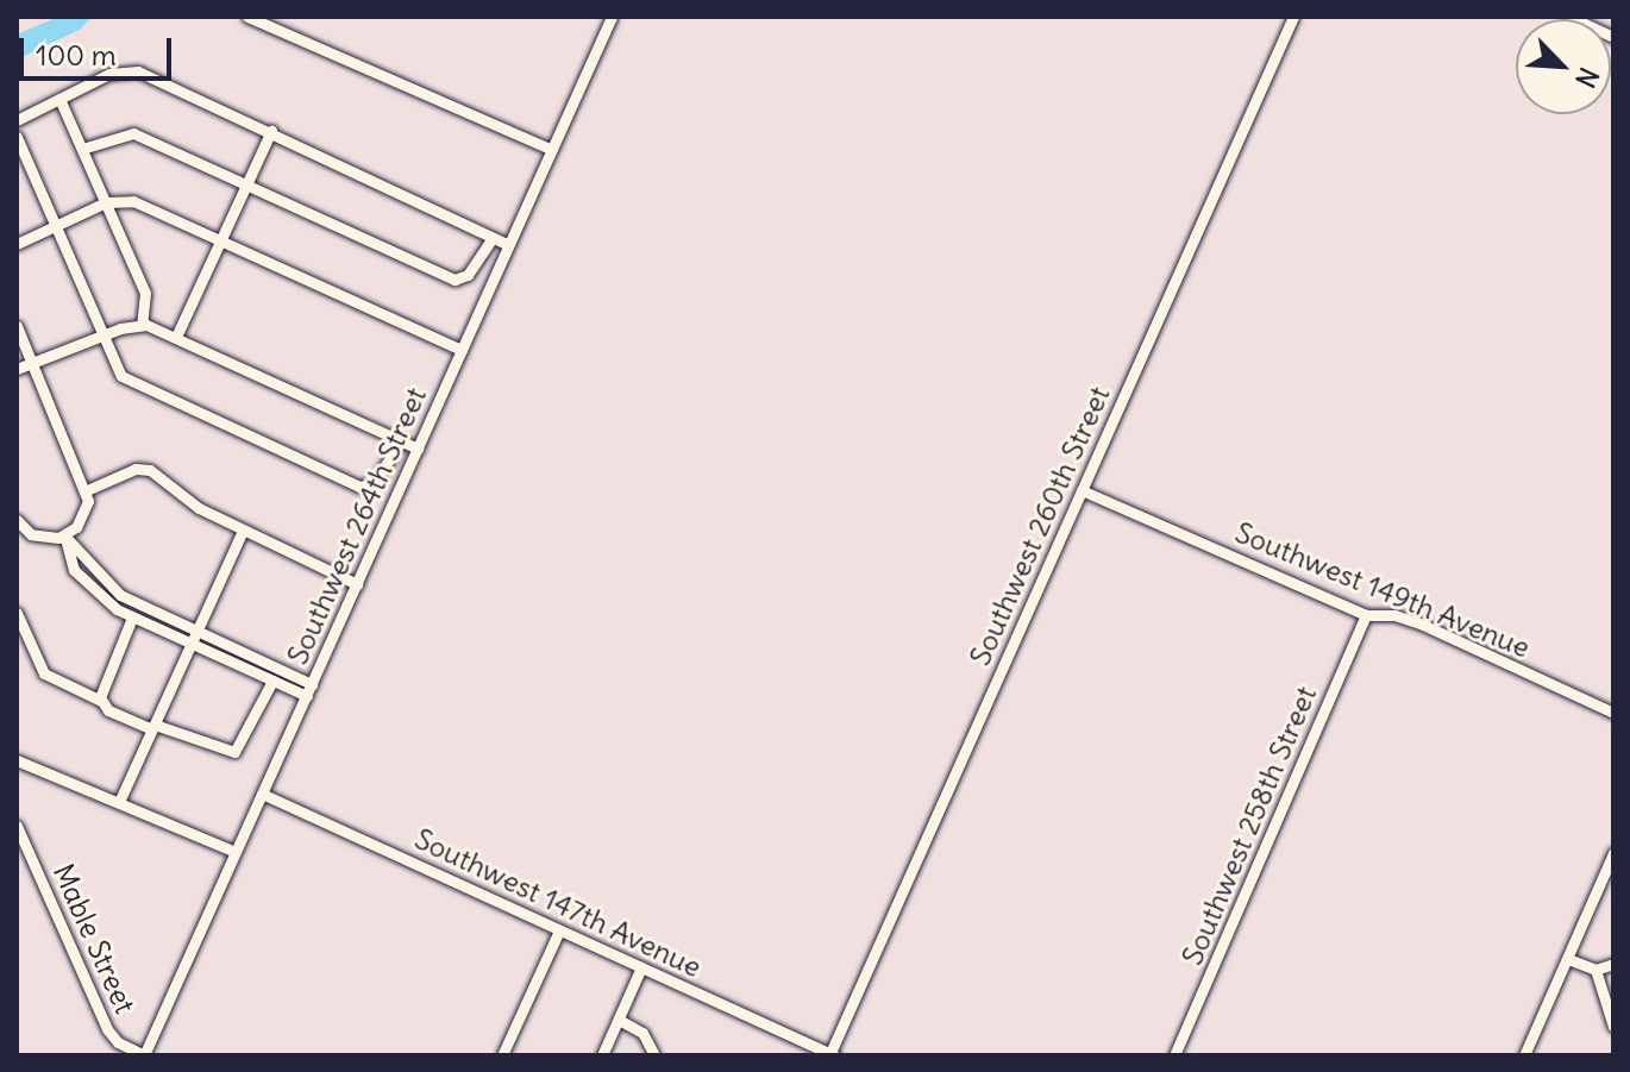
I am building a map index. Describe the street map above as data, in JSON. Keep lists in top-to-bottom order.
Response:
{
  "streets": {
    "street": [
      "Southwest 264th Street",
      "Southwest 260th Street",
      "Southwest 149th Avenue",
      "Southwest 258th Street",
      "Southwest 147th Avenue",
      "Mable Street"
    ]
  },
  "crossings": [
    ["Southwest 264th Street", "Southwest 147th Avenue"],
    ["Southwest 264th Street", "Mable Street"],
    ["Southwest 260th Street", "Southwest 149th Avenue"],
    ["Southwest 260th Street", "Southwest 147th Avenue"],
    ["Southwest 149th Avenue", "Southwest 258th Street"]
  ],
  "scale_bar": "100 m",
  "north": "bottom right"
}
